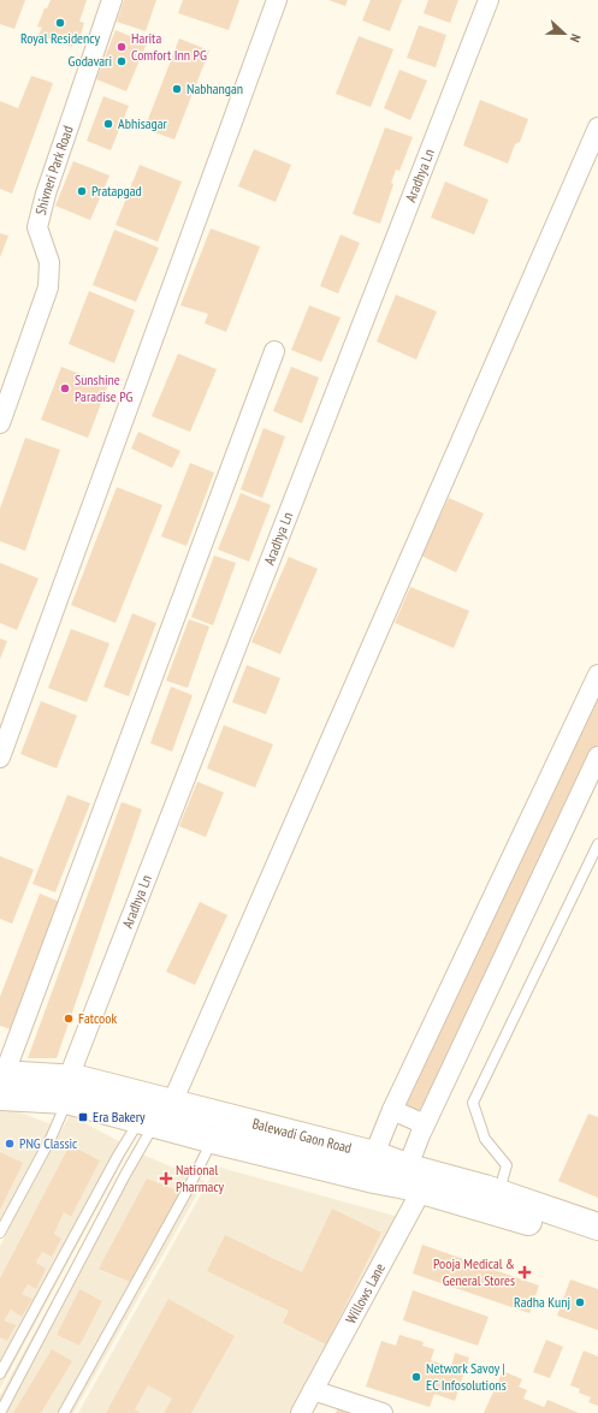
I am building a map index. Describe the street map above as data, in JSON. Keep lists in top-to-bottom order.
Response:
{
  "streets": {
    "main road": ["Balewadi Gaon Road"],
    "street": ["Shivneri Park Road", "Aradhya Ln", "Willows Lane"]
  },
  "crossings": [
    ["Aradhya Ln", "Balewadi Gaon Road"],
    ["Balewadi Gaon Road", "Willows Lane"]
  ],
  "places": {
    "other": [
      "Royal Residency",
      "Harita Comfort Inn PG",
      "Godavari",
      "Nabhangan",
      "Abhisagar",
      "Pratapgad",
      "Sunshine Paradise PG",
      "Fatcook",
      "PNG Classic",
      "Radha Kunj",
      "Network Savoy | EC Infosolutions"
    ],
    "transit": ["Era Bakery"],
    "health": ["National Pharmacy", "Pooja Medical & General Stores"]
  },
  "north": "right"
}
